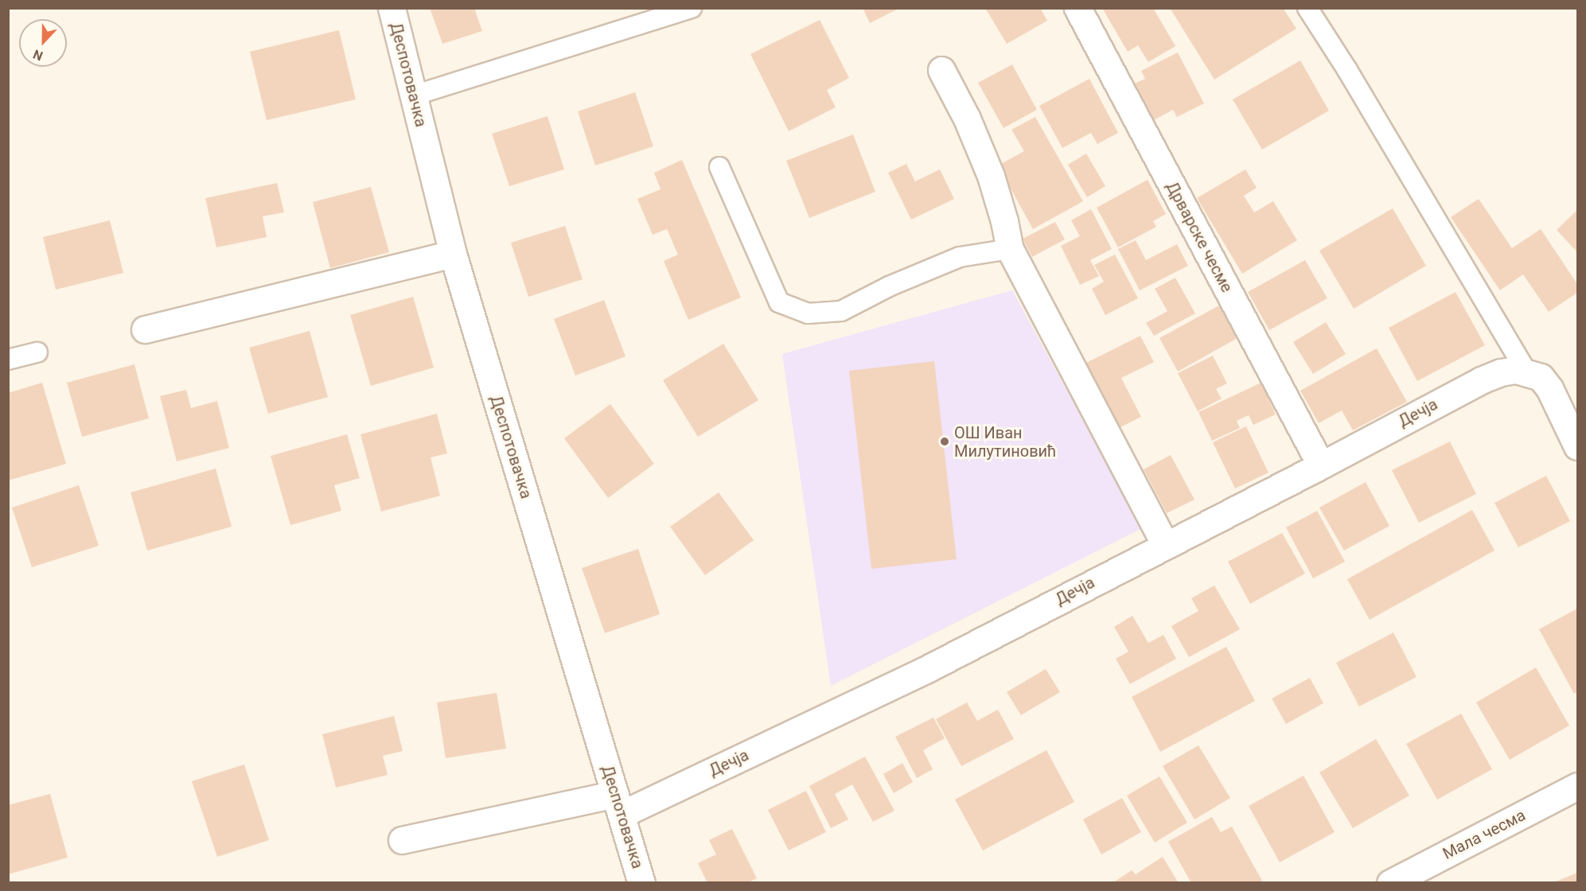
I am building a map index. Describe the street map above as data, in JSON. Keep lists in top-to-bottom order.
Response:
{
  "streets": {
    "street": [
      "Деспотовачка",
      "Дрварске чесме",
      "Дечја",
      "Мала чесма"
    ]
  },
  "crossings": [
    ["Деспотовачка", "Дечја"],
    ["Дрварске чесме", "Дечја"]
  ],
  "places": ["ОШ Иван Милутиновић"],
  "north": "bottom"
}
